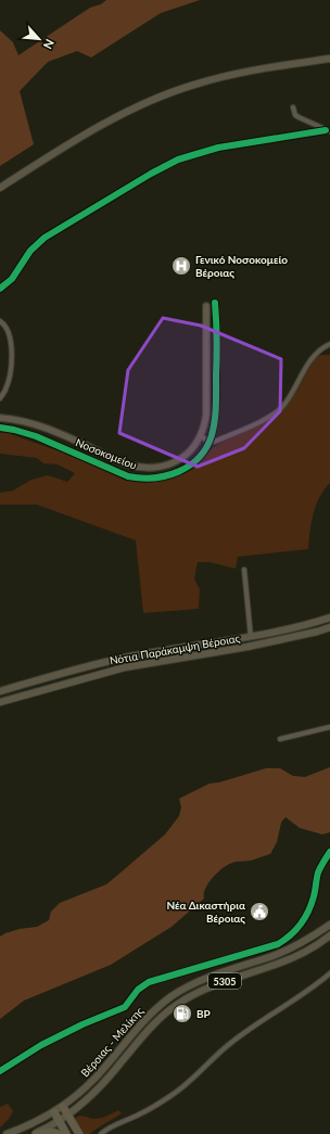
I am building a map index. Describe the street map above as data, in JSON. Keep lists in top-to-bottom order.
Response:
{
  "streets": {
    "main road": ["Νότια Παράκαμψη Βέροιας", "5305", "Βέροιας - Μελίκης"],
    "street": ["Νοσοκομείου"]
  },
  "places": {
    "hospital": ["Γενικό Νοσοκομείο Βέροιας"],
    "public building": ["Νέα Δικαστήρια Βέροιας"],
    "fuel station": ["BP"]
  },
  "north": "bottom right"
}
